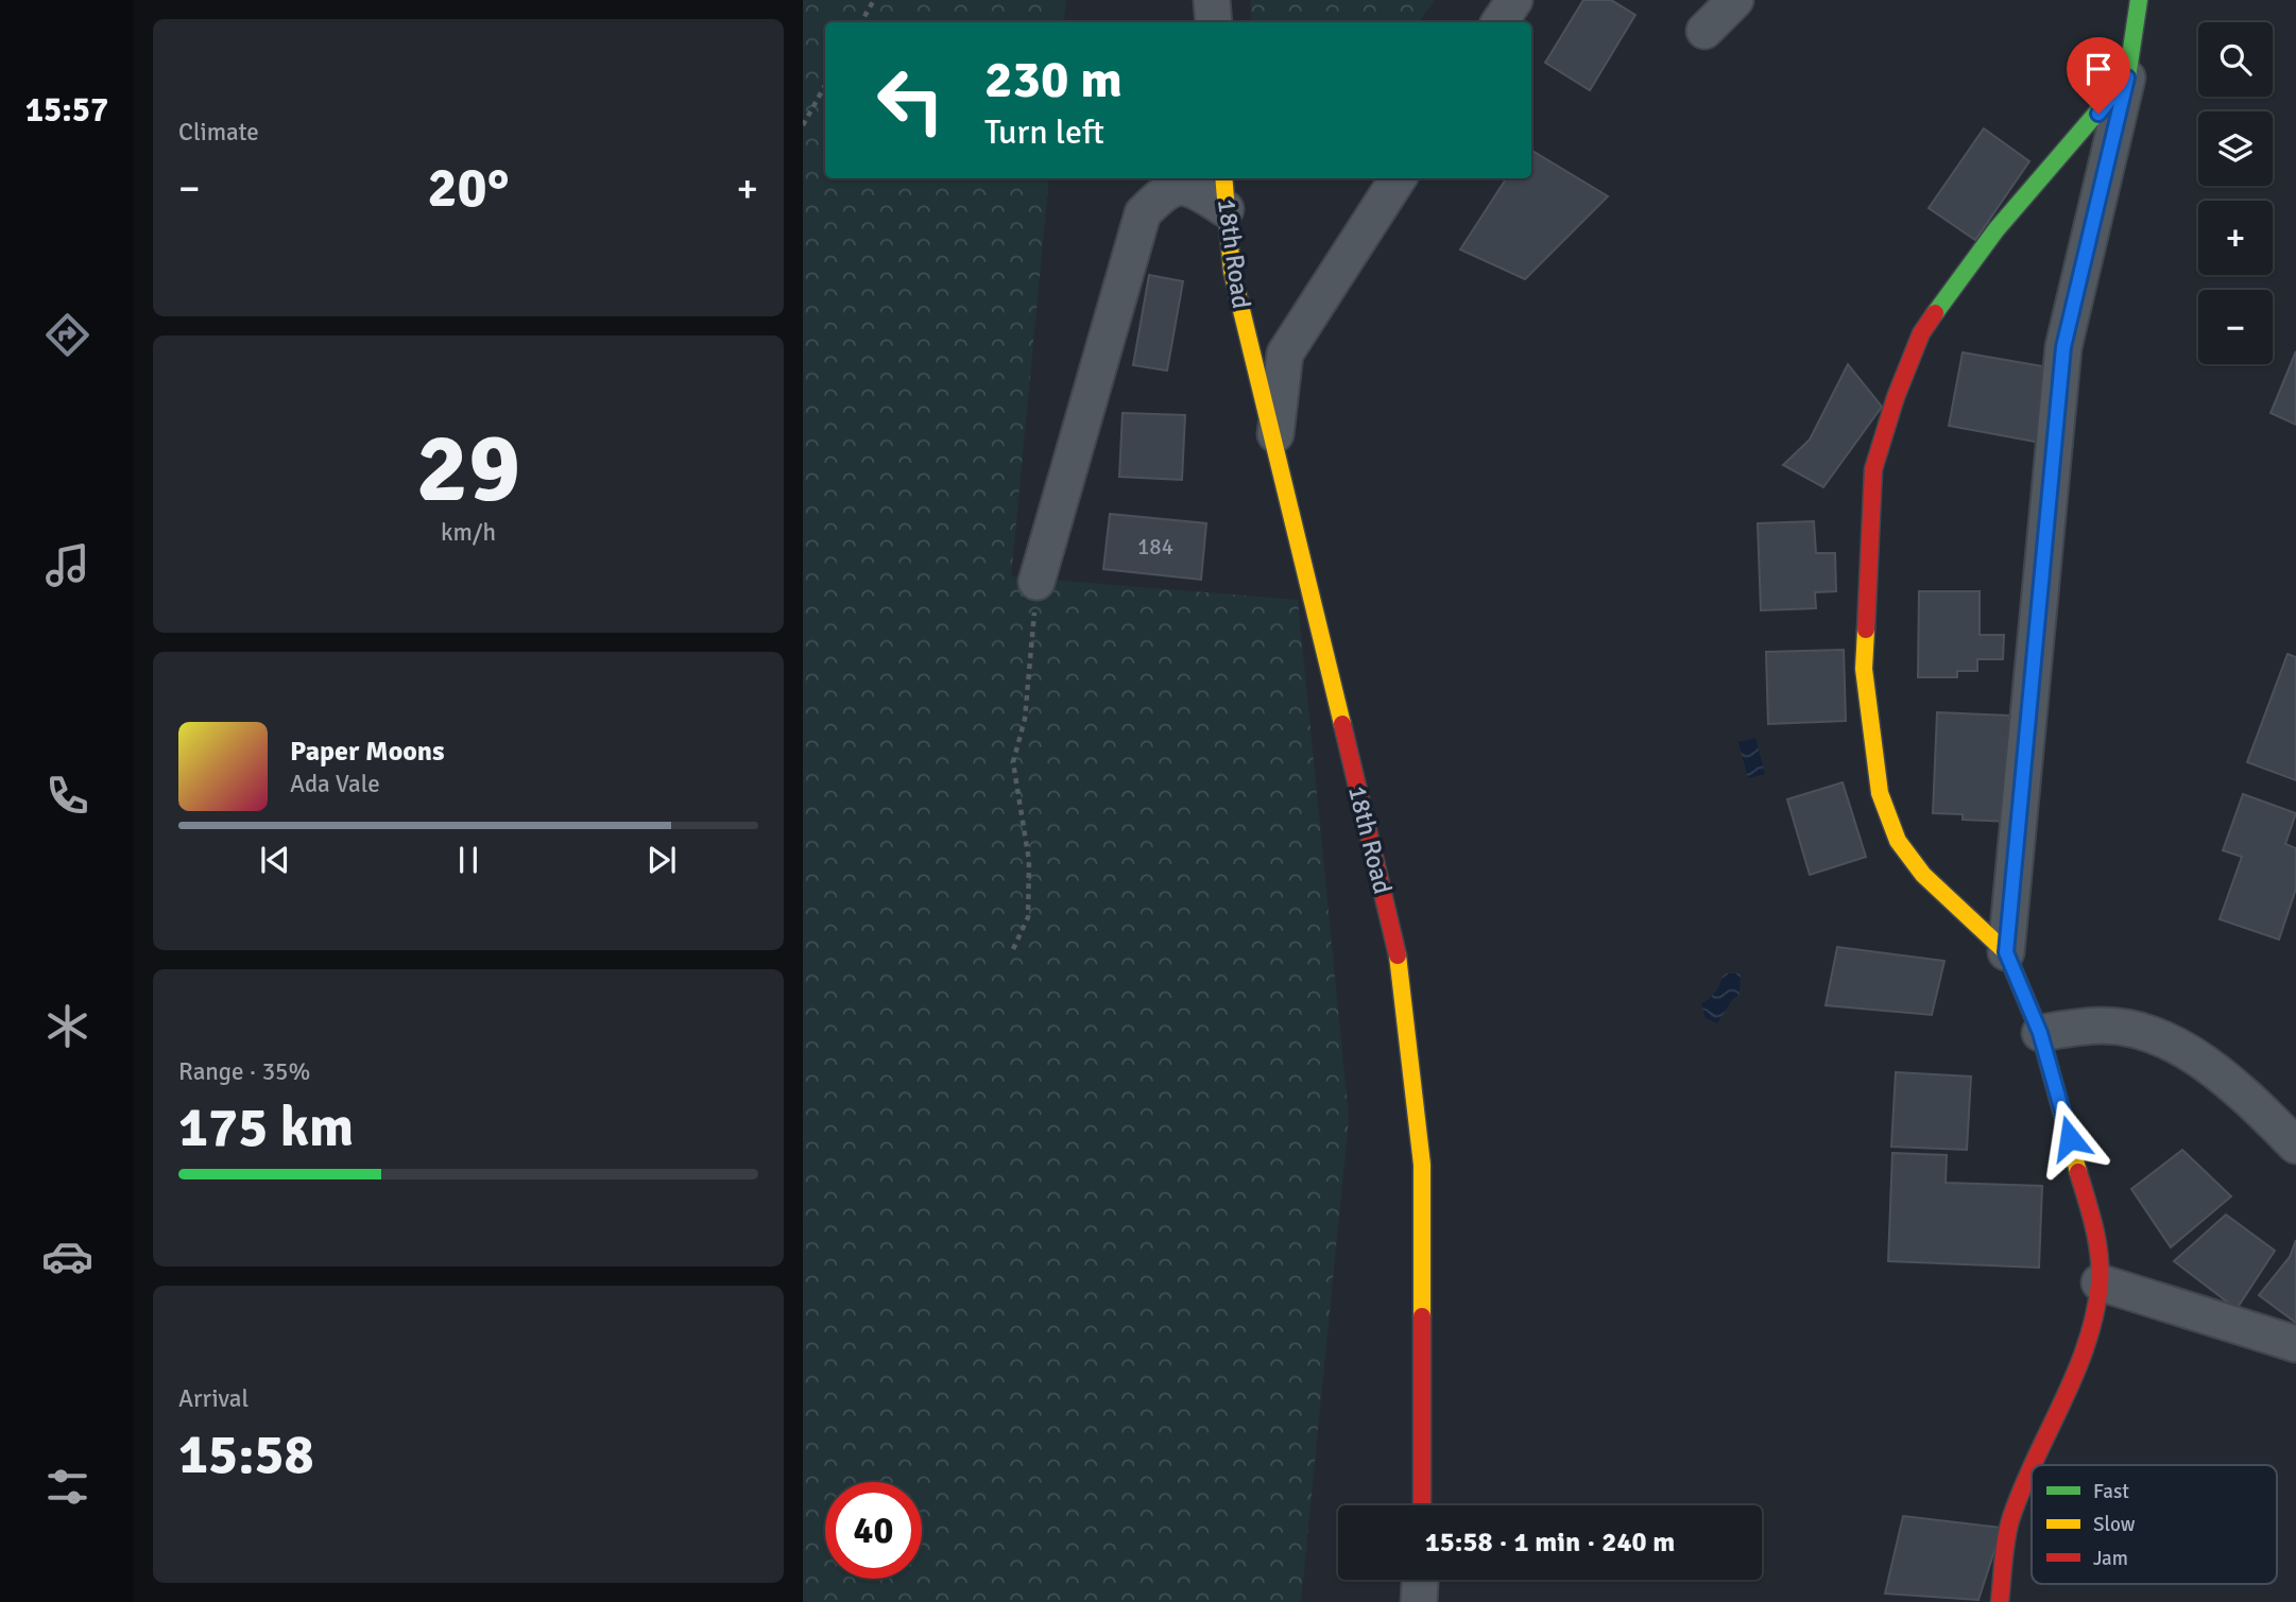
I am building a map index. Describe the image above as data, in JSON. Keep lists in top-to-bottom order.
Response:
{
  "streets": {
    "street": ["18th Road"]
  },
  "house_numbers": ["184"],
  "legend": ["Fast", "Slow", "Jam"],
  "page": {
    "tabs": "15:57",
    "tile": [
      "Climate",
      ["29", "km/h"],
      ["Range · 35%", "175 km"],
      ["Arrival", "15:58"]
    ],
    "map_buttons": ["+", "−"],
    "turn": ["230 m", "Turn left"],
    "heat": ["−", "20°", "+"],
    "song": ["Paper Moons", "Ada Vale"],
    "limit": "40",
    "trip": "15:58 · 1 min · 240 m"
  }
}
